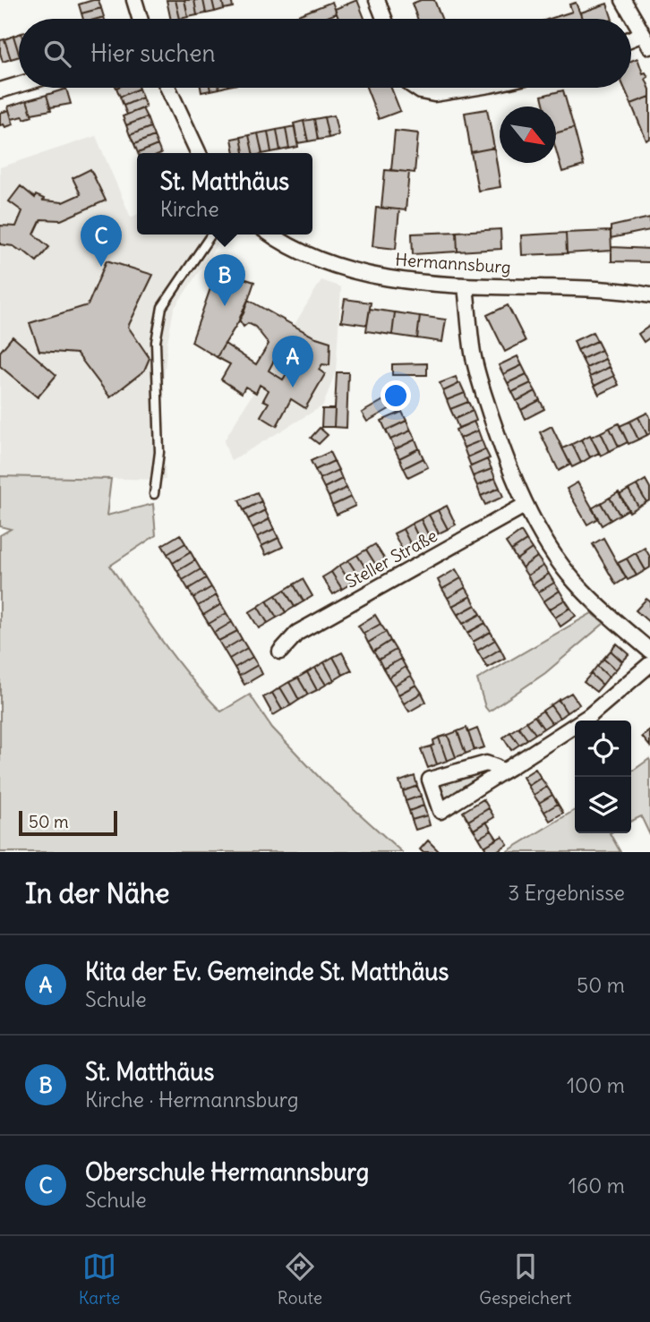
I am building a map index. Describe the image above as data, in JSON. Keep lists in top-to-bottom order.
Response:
{
  "streets": {
    "street": ["Hermannsburg", "Steller Straße"]
  },
  "scale_bar": "50 m",
  "north": "bottom right",
  "page": {
    "search": "Hier suchen",
    "popup": ["St. Matthäus", "Kirche"],
    "pins": ["C", "B", "A"],
    "scale": "50 m",
    "heading": ["In der Nähe", "3 Ergebnisse"],
    "list": [
      {
        "mark": "A",
        "name": "Kita der Ev. Gemeinde St. Matthäus",
        "note": "Schule",
        "value": "50 m"
      },
      {
        "mark": "B",
        "name": "St. Matthäus",
        "note": "Kirche · Hermannsburg",
        "value": "100 m"
      },
      {
        "mark": "C",
        "name": "Oberschule Hermannsburg",
        "note": "Schule",
        "value": "160 m"
      }
    ],
    "nav": ["Karte", "Route", "Gespeichert"]
  }
}
